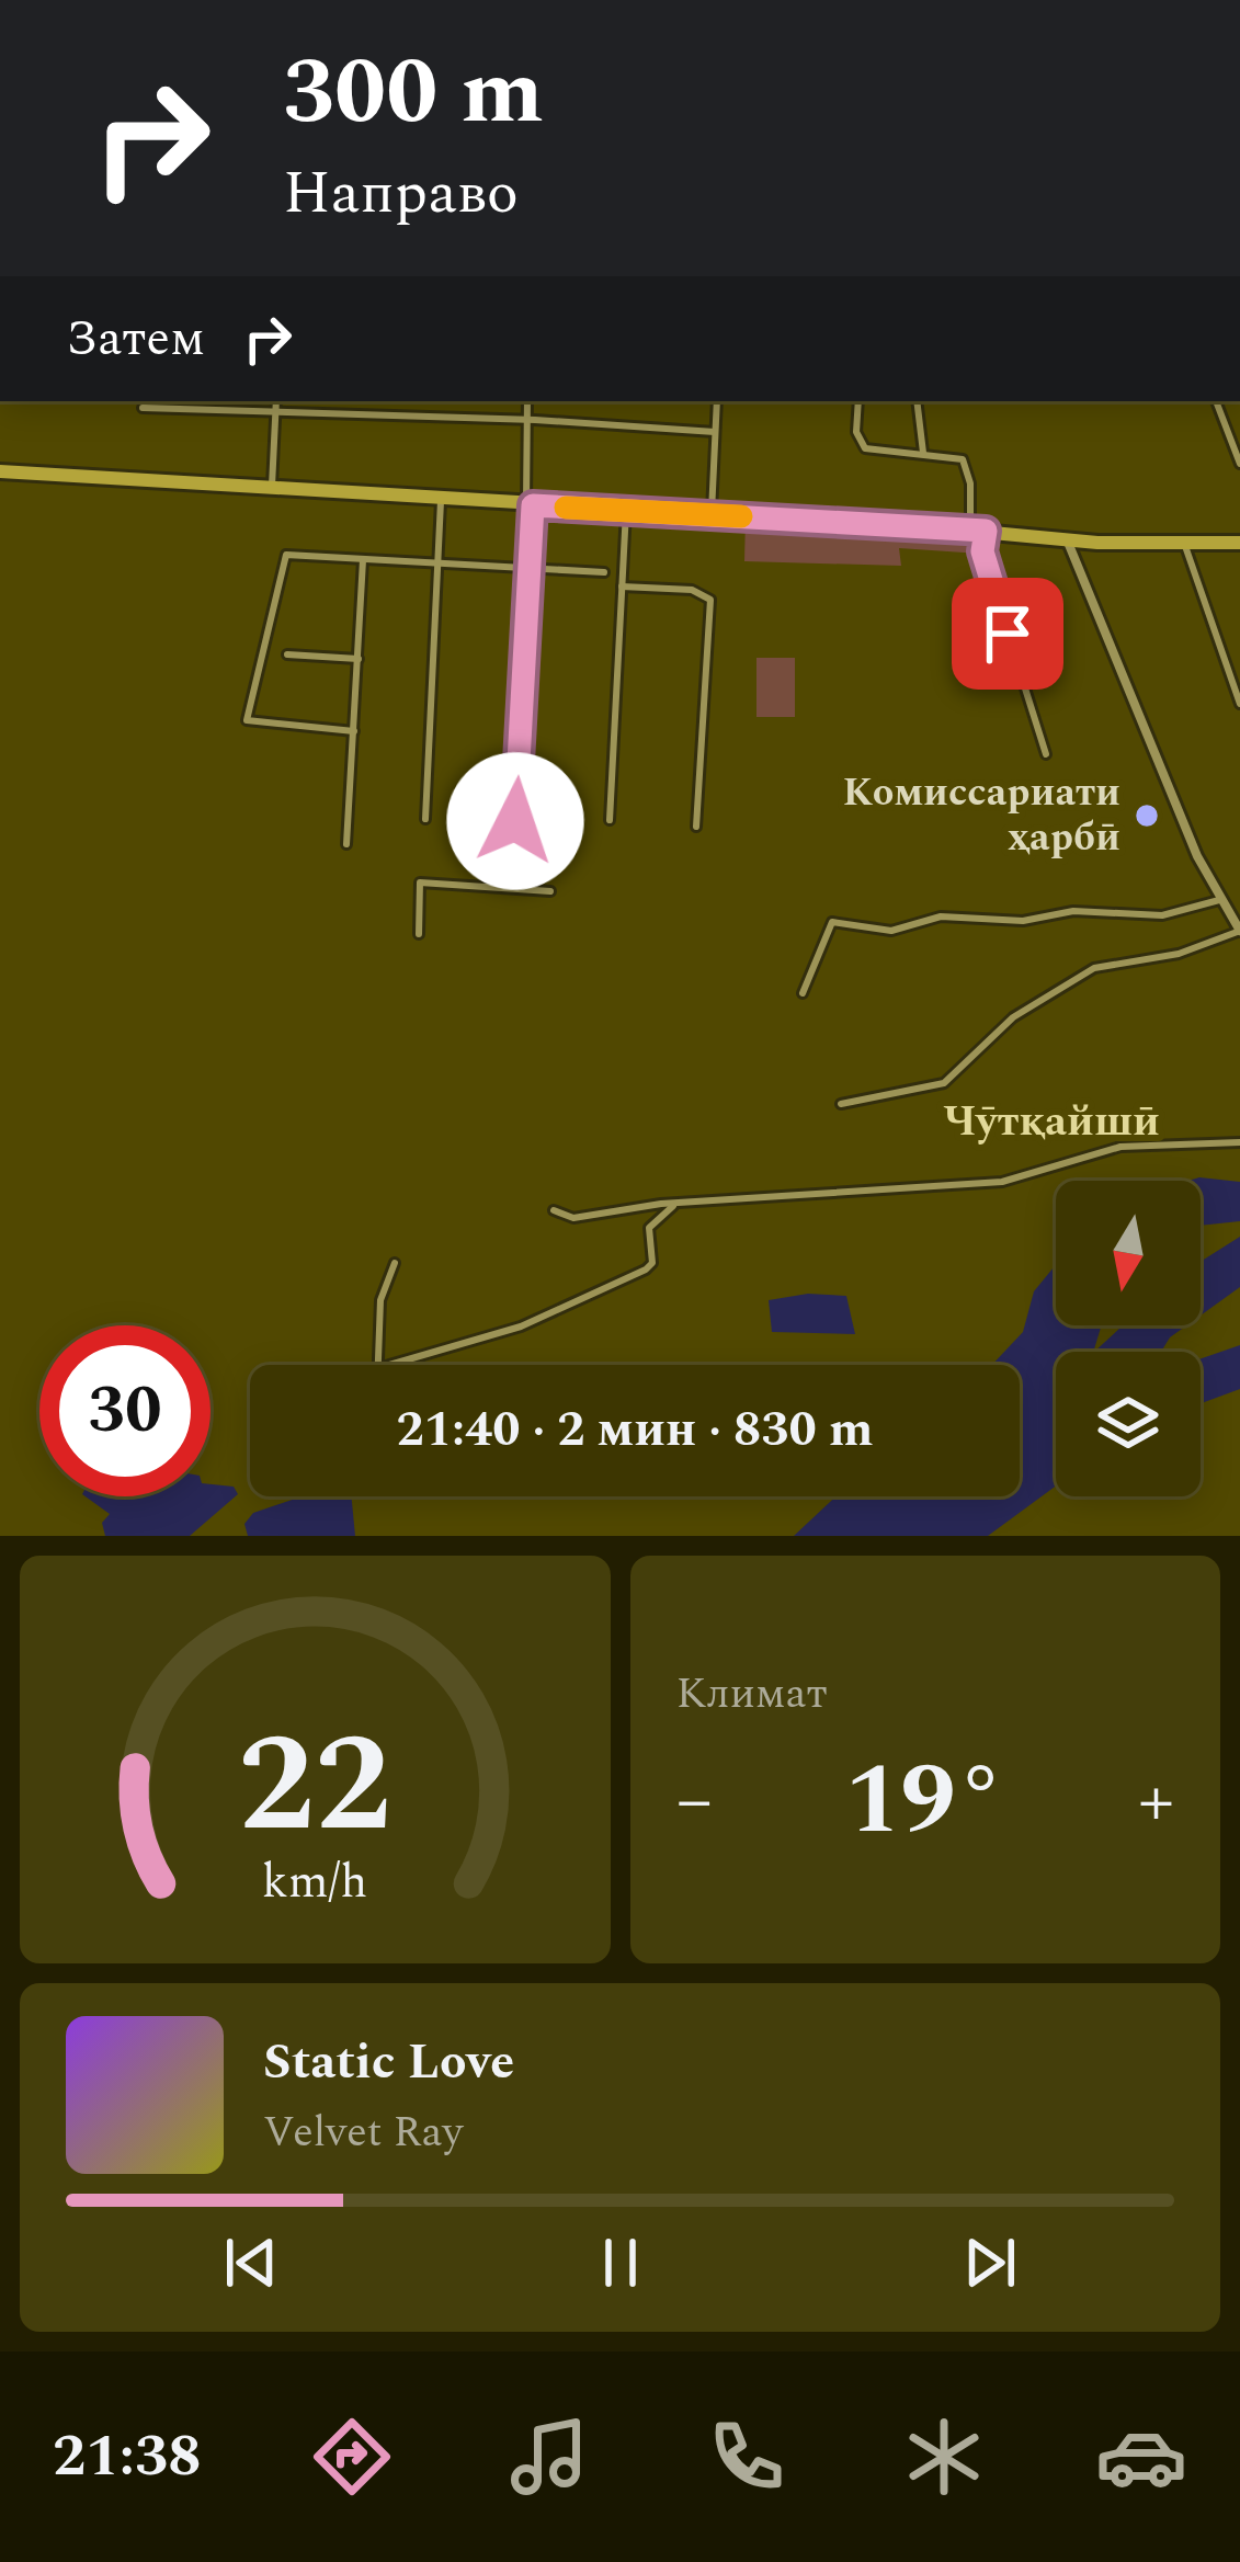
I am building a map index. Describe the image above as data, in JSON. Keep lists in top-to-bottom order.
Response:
{
  "districts": ["Чӯтқайшӣ"],
  "places": ["Комиссариати ҳарбӣ"],
  "north": "bottom",
  "page": {
    "turn": ["300 m", "Направо"],
    "then": "Затем",
    "limit": "30",
    "trip": "21:40 · 2 мин · 830 m",
    "tile": "Климат",
    "heat": ["−", "19°", "+"],
    "song": ["Static Love", "Velvet Ray"],
    "tabs": "21:38",
    "gauge": ["22", "km/h"]
  }
}
